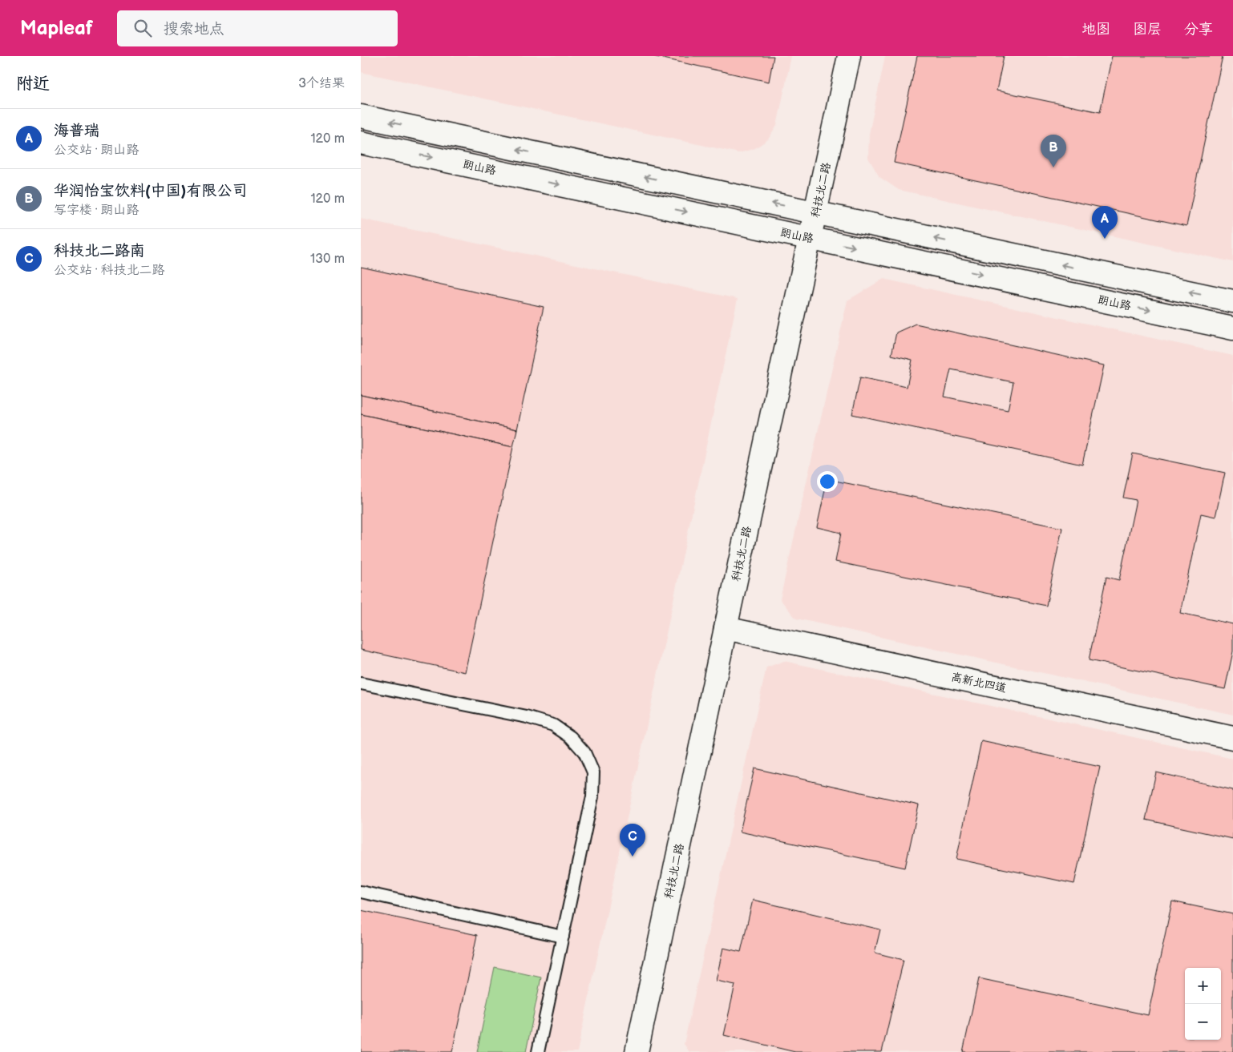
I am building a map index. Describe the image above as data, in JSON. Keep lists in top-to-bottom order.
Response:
{
  "streets": {
    "main road": ["朗山路", "科技北二路", "高新北四道"]
  },
  "crossings": [
    ["朗山路", "科技北二路"],
    ["科技北二路", "高新北四道"]
  ],
  "page": {
    "header": "Mapleaf",
    "search": "搜索地点",
    "nav": ["地图", "图层", "分享"],
    "heading": ["附近", "3个结果"],
    "list": [
      {
        "mark": "A",
        "name": "海普瑞",
        "note": "公交站 · 朗山路",
        "value": "120 m"
      },
      {
        "mark": "B",
        "name": "华润怡宝饮料(中国)有限公司",
        "note": "写字楼 · 朗山路",
        "value": "120 m"
      },
      {
        "mark": "C",
        "name": "科技北二路南",
        "note": "公交站 · 科技北二路",
        "value": "130 m"
      }
    ],
    "pins": ["B", "A", "C"],
    "map_buttons": ["+", "−"]
  }
}
